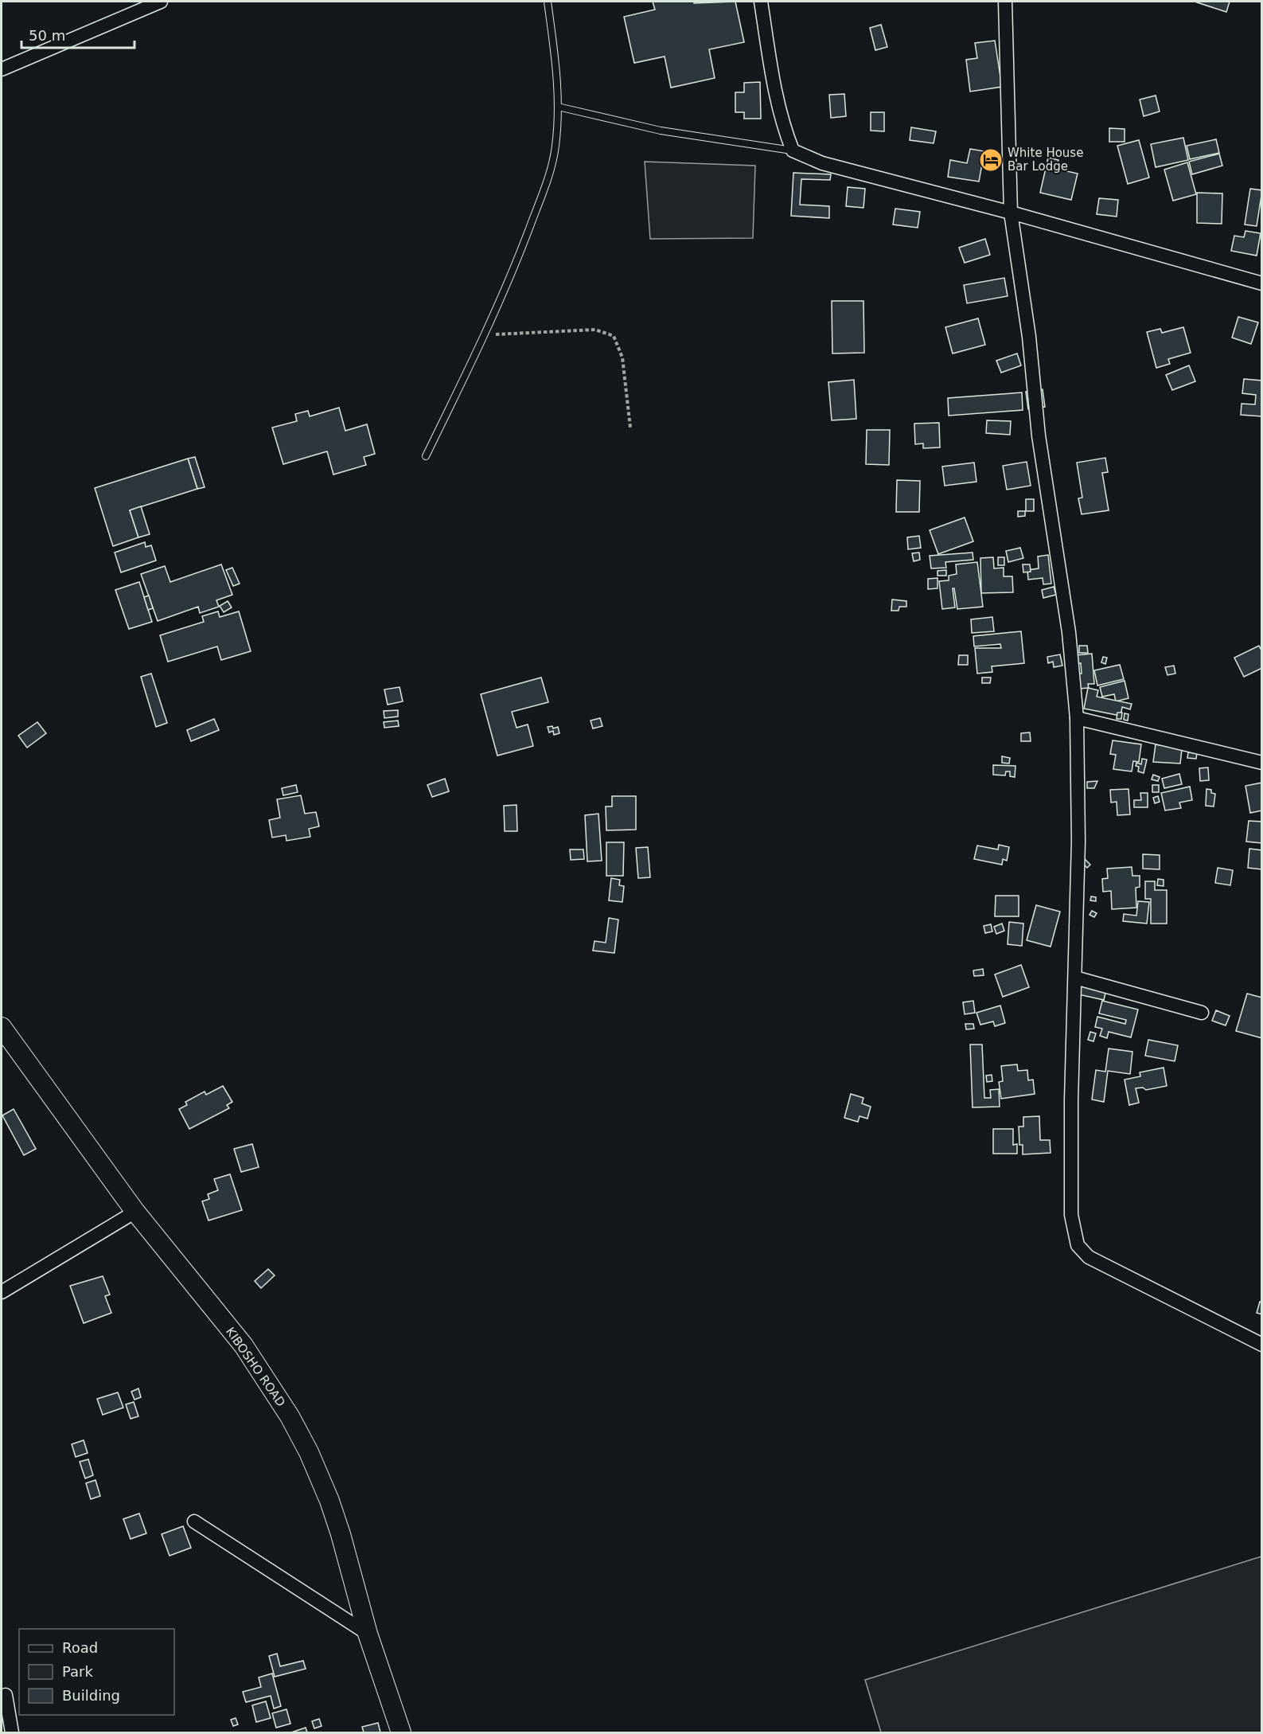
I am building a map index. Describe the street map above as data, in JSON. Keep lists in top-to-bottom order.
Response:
{
  "streets": {
    "main road": ["KIBOSHO ROAD"]
  },
  "places": {
    "hotel": ["White House Bar Lodge"]
  },
  "legend": ["Road", "Park", "Building"],
  "scale_bar": "50 m"
}
